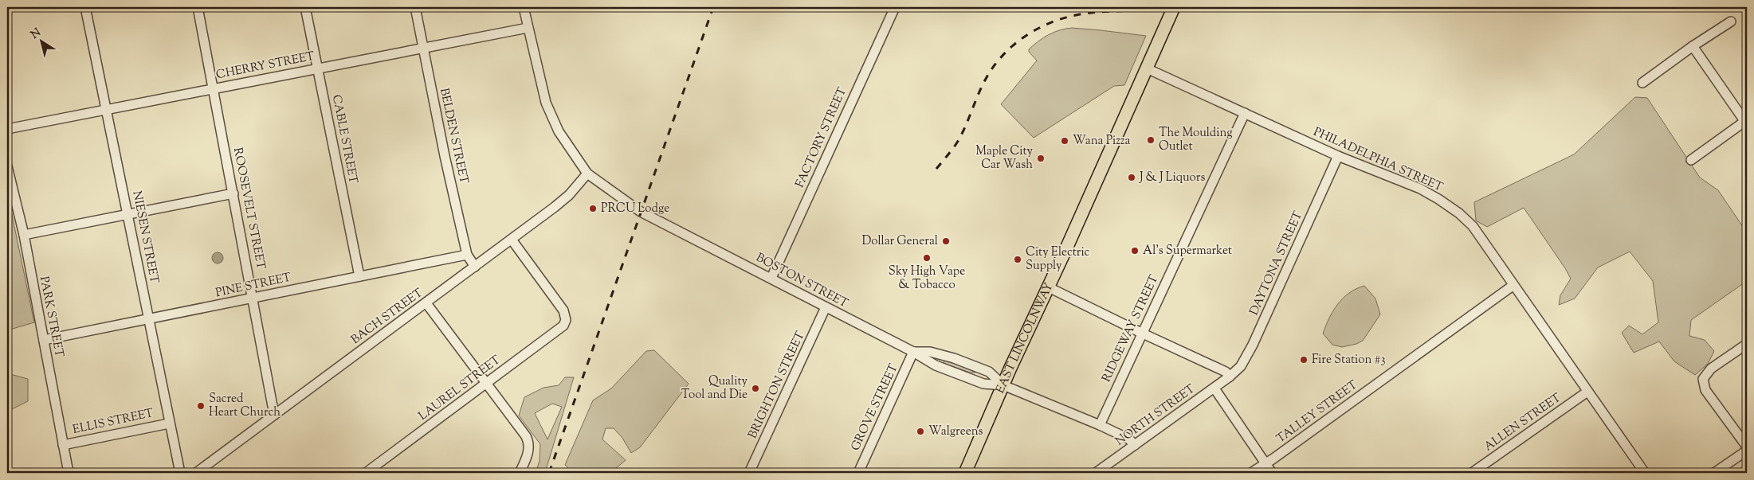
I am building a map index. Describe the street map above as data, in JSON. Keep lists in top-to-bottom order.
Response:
{
  "streets": {
    "main road": ["EAST LINCOLNWAY"],
    "street": [
      "CHERRY STREET",
      "BELDEN STREET",
      "FACTORY STREET",
      "CABLE STREET",
      "PHILADELPHIA STREET",
      "ROOSEVELT STREET",
      "NIESEN STREET",
      "DAYTONA STREET",
      "BOSTON STREET",
      "PINE STREET",
      "PARK STREET",
      "BACH STREET",
      "RIDGEWAY STREET",
      "BRIGHTON STREET",
      "LAUREL STREET",
      "GROVE STREET",
      "TALLEY STREET",
      "NORTH STREET",
      "ELLIS STREET",
      "ALLEN STREET"
    ]
  },
  "crossings": [
    ["CHERRY STREET", "BELDEN STREET"],
    ["CHERRY STREET", "CABLE STREET"],
    ["CHERRY STREET", "ROOSEVELT STREET"],
    ["CHERRY STREET", "NIESEN STREET"],
    ["BELDEN STREET", "PINE STREET"],
    ["BELDEN STREET", "BACH STREET"],
    ["FACTORY STREET", "BOSTON STREET"],
    ["CABLE STREET", "PINE STREET"],
    ["PHILADELPHIA STREET", "DAYTONA STREET"],
    ["PHILADELPHIA STREET", "RIDGEWAY STREET"],
    ["PHILADELPHIA STREET", "EAST LINCOLNWAY"],
    ["PHILADELPHIA STREET", "TALLEY STREET"],
    ["PHILADELPHIA STREET", "ALLEN STREET"],
    ["ROOSEVELT STREET", "PINE STREET"],
    ["ROOSEVELT STREET", "BACH STREET"],
    ["NIESEN STREET", "PINE STREET"],
    ["NIESEN STREET", "ELLIS STREET"],
    ["DAYTONA STREET", "NORTH STREET"],
    ["BOSTON STREET", "BACH STREET"],
    ["BOSTON STREET", "RIDGEWAY STREET"],
    ["BOSTON STREET", "EAST LINCOLNWAY"],
    ["BOSTON STREET", "BRIGHTON STREET"],
    ["BOSTON STREET", "GROVE STREET"],
    ["BOSTON STREET", "NORTH STREET"],
    ["PINE STREET", "PARK STREET"],
    ["PARK STREET", "ELLIS STREET"],
    ["BACH STREET", "LAUREL STREET"]
  ],
  "places": [
    "The Moulding Outlet",
    "Wana Pizza",
    "Maple City Car Wash",
    "J & J Liquors",
    "PRCU Lodge",
    "Dollar General",
    "Al's Supermarket",
    "Sky High Vape & Tobacco",
    "City Electric Supply",
    "Fire Station #3",
    "Quality Tool and Die",
    "Sacred Heart Church",
    "Walgreens"
  ],
  "north": "top left"
}
